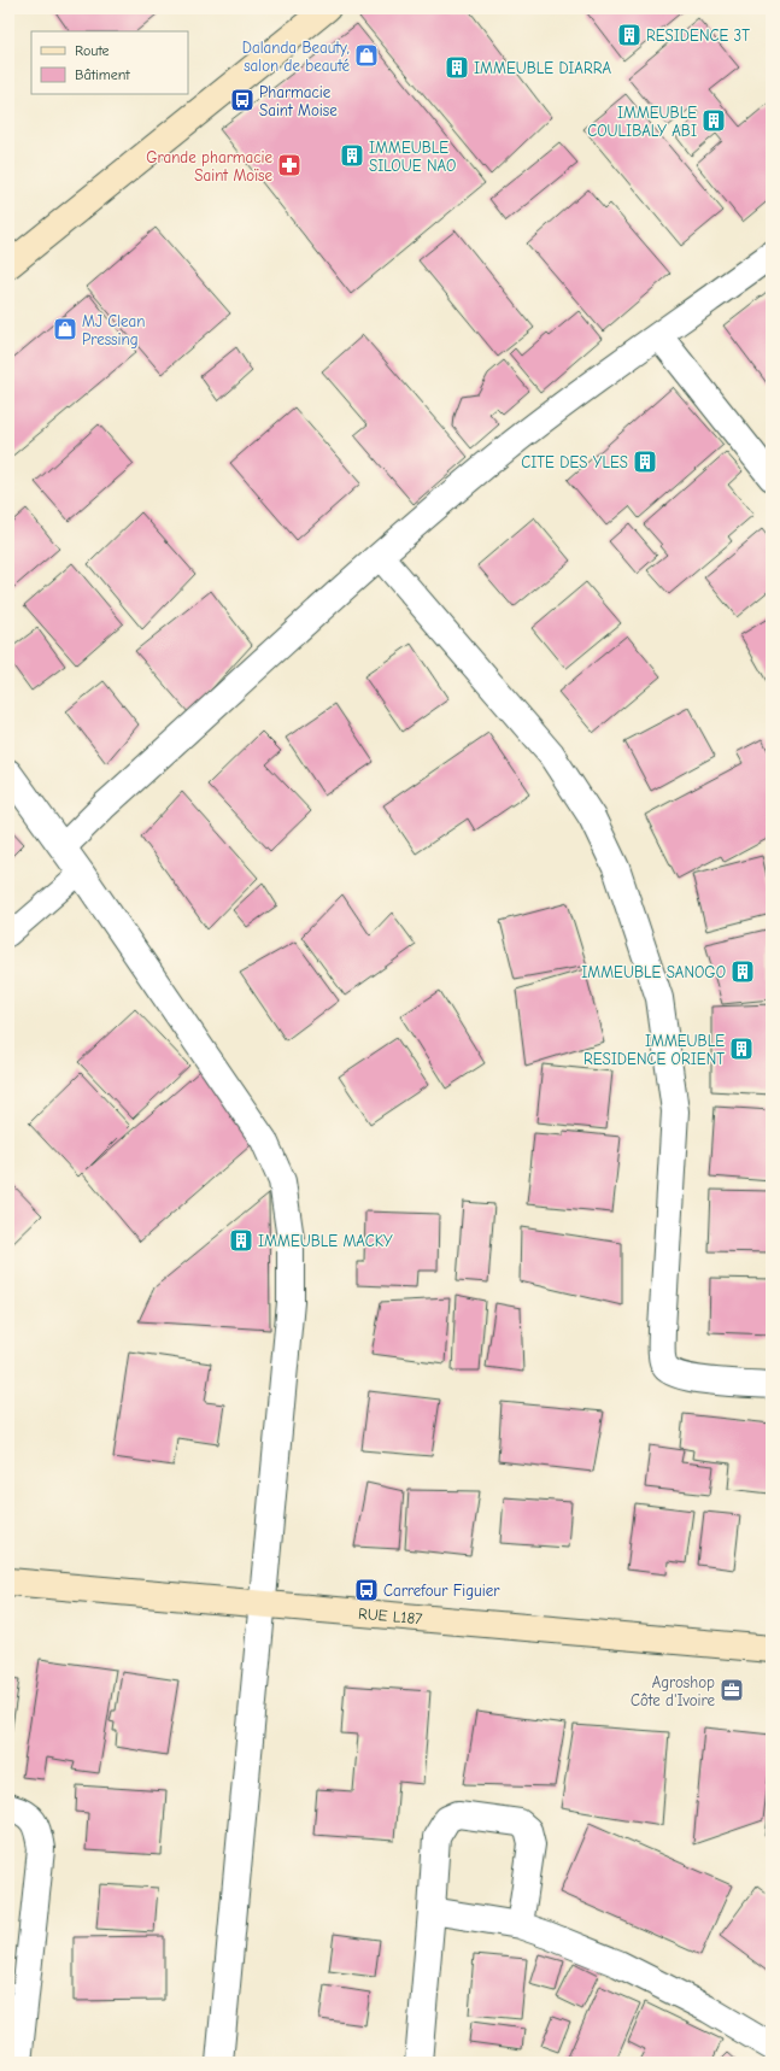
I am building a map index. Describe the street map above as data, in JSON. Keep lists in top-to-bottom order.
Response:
{
  "streets": {
    "street": ["RUE L187"]
  },
  "places": {
    "building": [
      "RESIDENCE 3T",
      "IMMEUBLE DIARRA",
      "IMMEUBLE COULIBALY ABI",
      "IMMEUBLE SILOUE NAO",
      "CITE DES YLES",
      "IMMEUBLE SANOGO",
      "IMMEUBLE RESIDENCE ORIENT",
      "IMMEUBLE MACKY"
    ],
    "shop": ["Dalanda Beauty, salon de beauté", "MJ Clean Pressing"],
    "bus stop": ["Pharmacie Saint Moise", "Carrefour Figuier"],
    "pharmacy": ["Grande pharmacie Saint Moïse"],
    "office": ["Agroshop Côte d'Ivoire"]
  },
  "legend": ["Route", "Bâtiment"]
}
